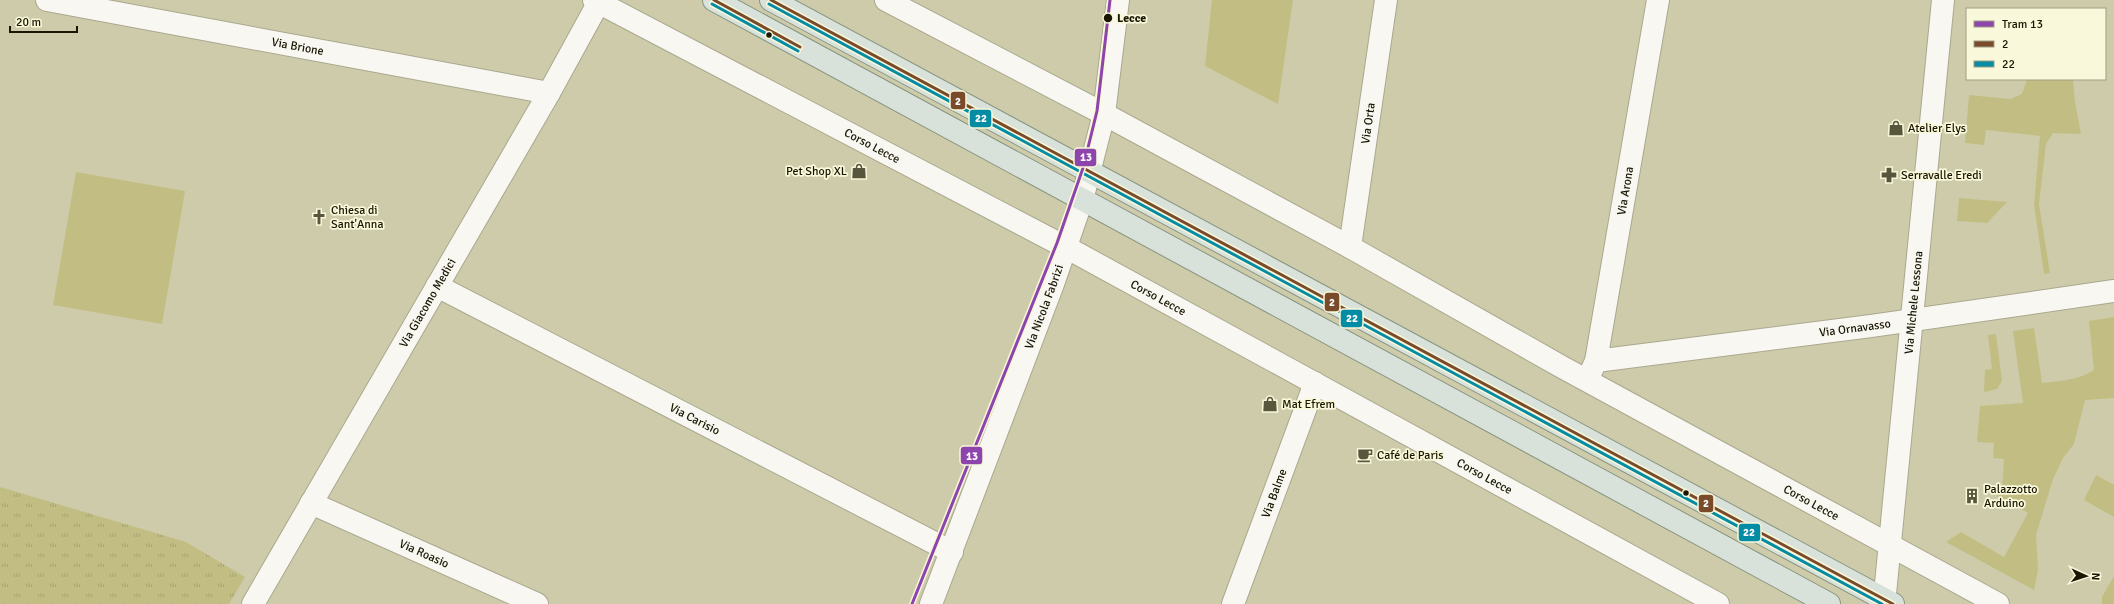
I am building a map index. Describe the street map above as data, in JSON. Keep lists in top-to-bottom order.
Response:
{
  "streets": {
    "street": [
      "Via Brione",
      "Via Orta",
      "Corso Lecce",
      "Via Arona",
      "Via Michele Lessona",
      "Via Giacomo Medici",
      "Via Nicola Fabrizi",
      "Via Ornavasso",
      "Via Carisio",
      "Via Balme",
      "Via Roasio"
    ]
  },
  "crossings": [
    ["Via Brione", "Via Giacomo Medici"],
    ["Via Orta", "Corso Lecce"],
    ["Corso Lecce", "Via Arona"],
    ["Corso Lecce", "Via Michele Lessona"],
    ["Corso Lecce", "Via Giacomo Medici"],
    ["Corso Lecce", "Via Nicola Fabrizi"],
    ["Corso Lecce", "Via Ornavasso"],
    ["Corso Lecce", "Via Balme"],
    ["Via Arona", "Via Ornavasso"],
    ["Via Michele Lessona", "Via Ornavasso"],
    ["Via Giacomo Medici", "Via Carisio"],
    ["Via Giacomo Medici", "Via Roasio"],
    ["Via Nicola Fabrizi", "Via Carisio"]
  ],
  "places": {
    "other": ["Lecce"],
    "shop": ["Atelier Elys", "Pet Shop XL", "Mat Efrem"],
    "pharmacy": ["Serravalle Eredi"],
    "church": ["Chiesa di Sant'Anna"],
    "cafe": ["Café de Paris"],
    "building": ["Palazzotto Arduino"]
  },
  "lines": ["tram line 13", "transit line 2", "transit line 22"],
  "legend": ["Tram 13", "2", "22"],
  "scale_bar": "20 m",
  "north": "right"
}
